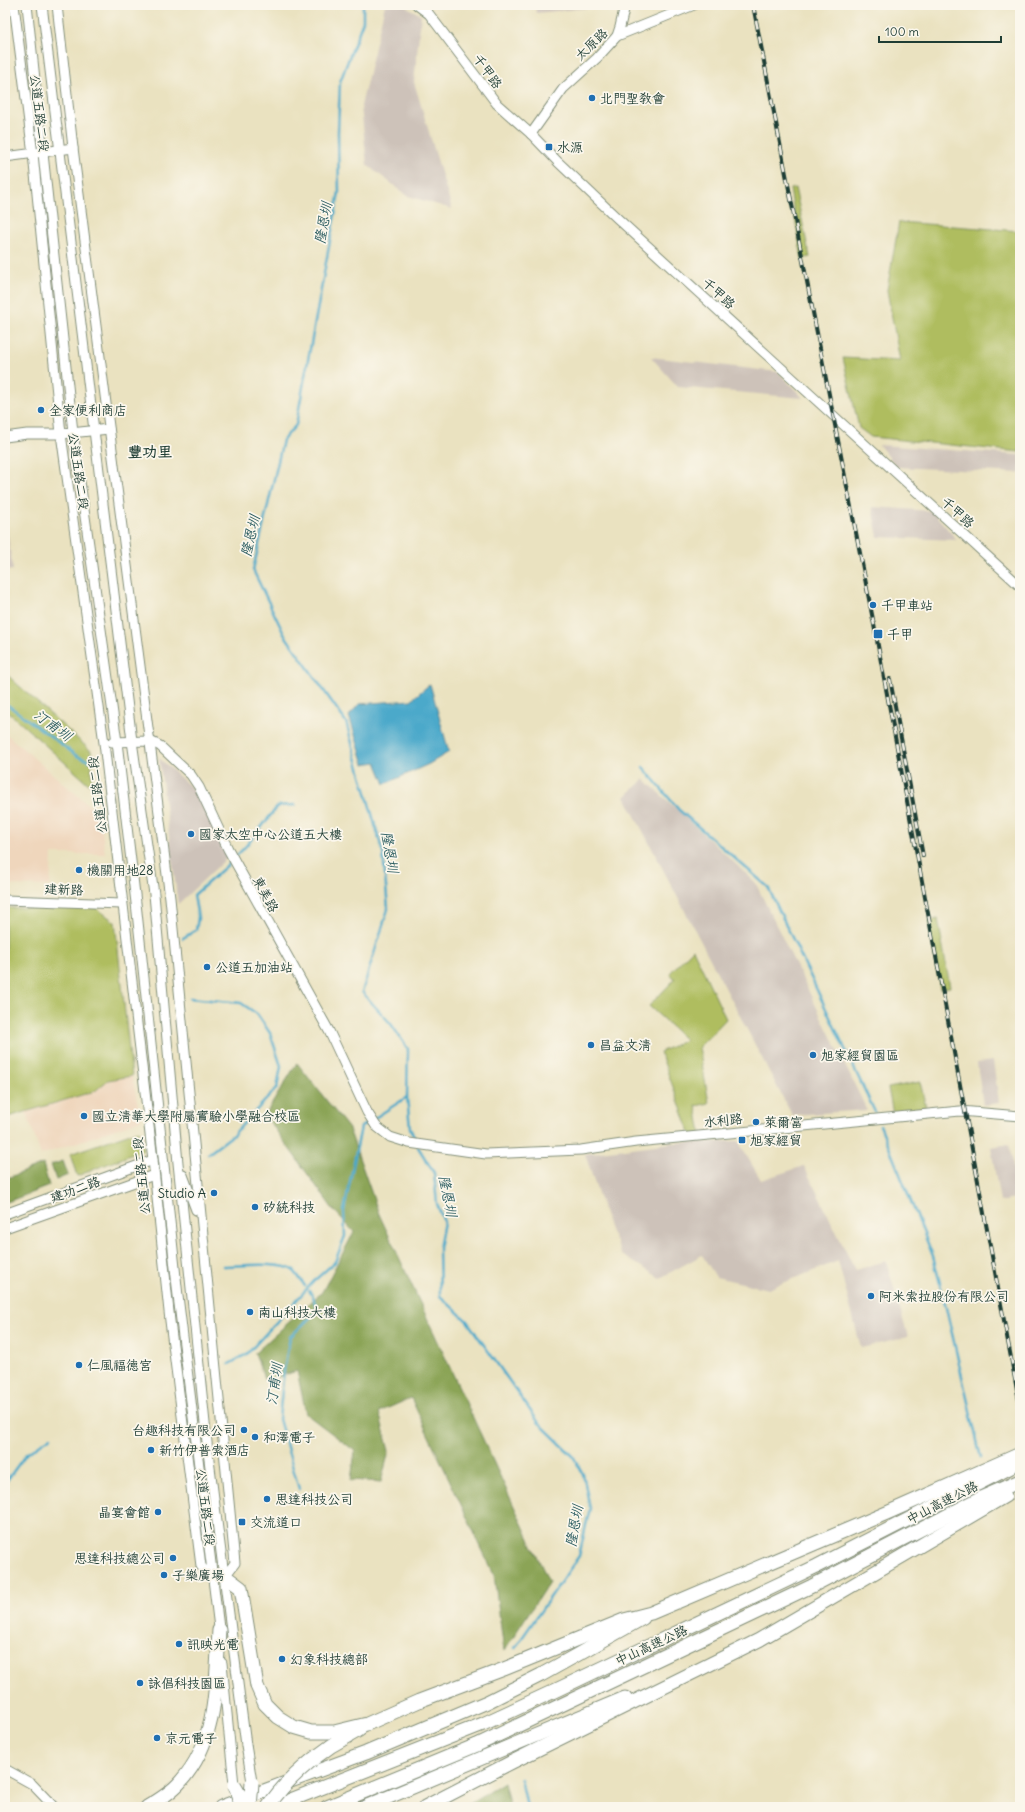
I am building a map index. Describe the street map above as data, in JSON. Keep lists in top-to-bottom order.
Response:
{
  "streets": {
    "highway": ["中山高速公路"],
    "street": [
      "太原路",
      "千甲路",
      "公道五路二段",
      "建新路",
      "東美路",
      "水利路",
      "建功二路"
    ]
  },
  "crossings": [
    ["太原路", "千甲路"],
    ["公道五路二段", "建新路"],
    ["公道五路二段", "東美路"],
    ["公道五路二段", "建功二路"],
    ["東美路", "水利路"]
  ],
  "districts": ["豐功里"],
  "water": ["隆恩圳", "汀甫圳"],
  "places": {
    "other": [
      "北門聖教會",
      "全家便利商店",
      "千甲車站",
      "國家太空中心公道五大樓",
      "機關用地28",
      "公道五加油站",
      "昌益文清",
      "旭家經貿園區",
      "國立清華大學附屬實驗小學融合校區",
      "萊爾富",
      "Studio A",
      "矽統科技",
      "阿米索拉股份有限公司",
      "南山科技大樓",
      "仁風福德宮",
      "台趣科技有限公司",
      "和澤電子",
      "新竹伊普索酒店",
      "思達科技公司",
      "晶宴會館",
      "思達科技總公司",
      "子樂廣場",
      "訊映光電",
      "幻象科技總部",
      "詠倡科技園區",
      "京元電子"
    ],
    "transit": [
      "水源",
      "千甲",
      "旭家經貿",
      "交流道口"
    ]
  },
  "scale_bar": "100 m"
}
